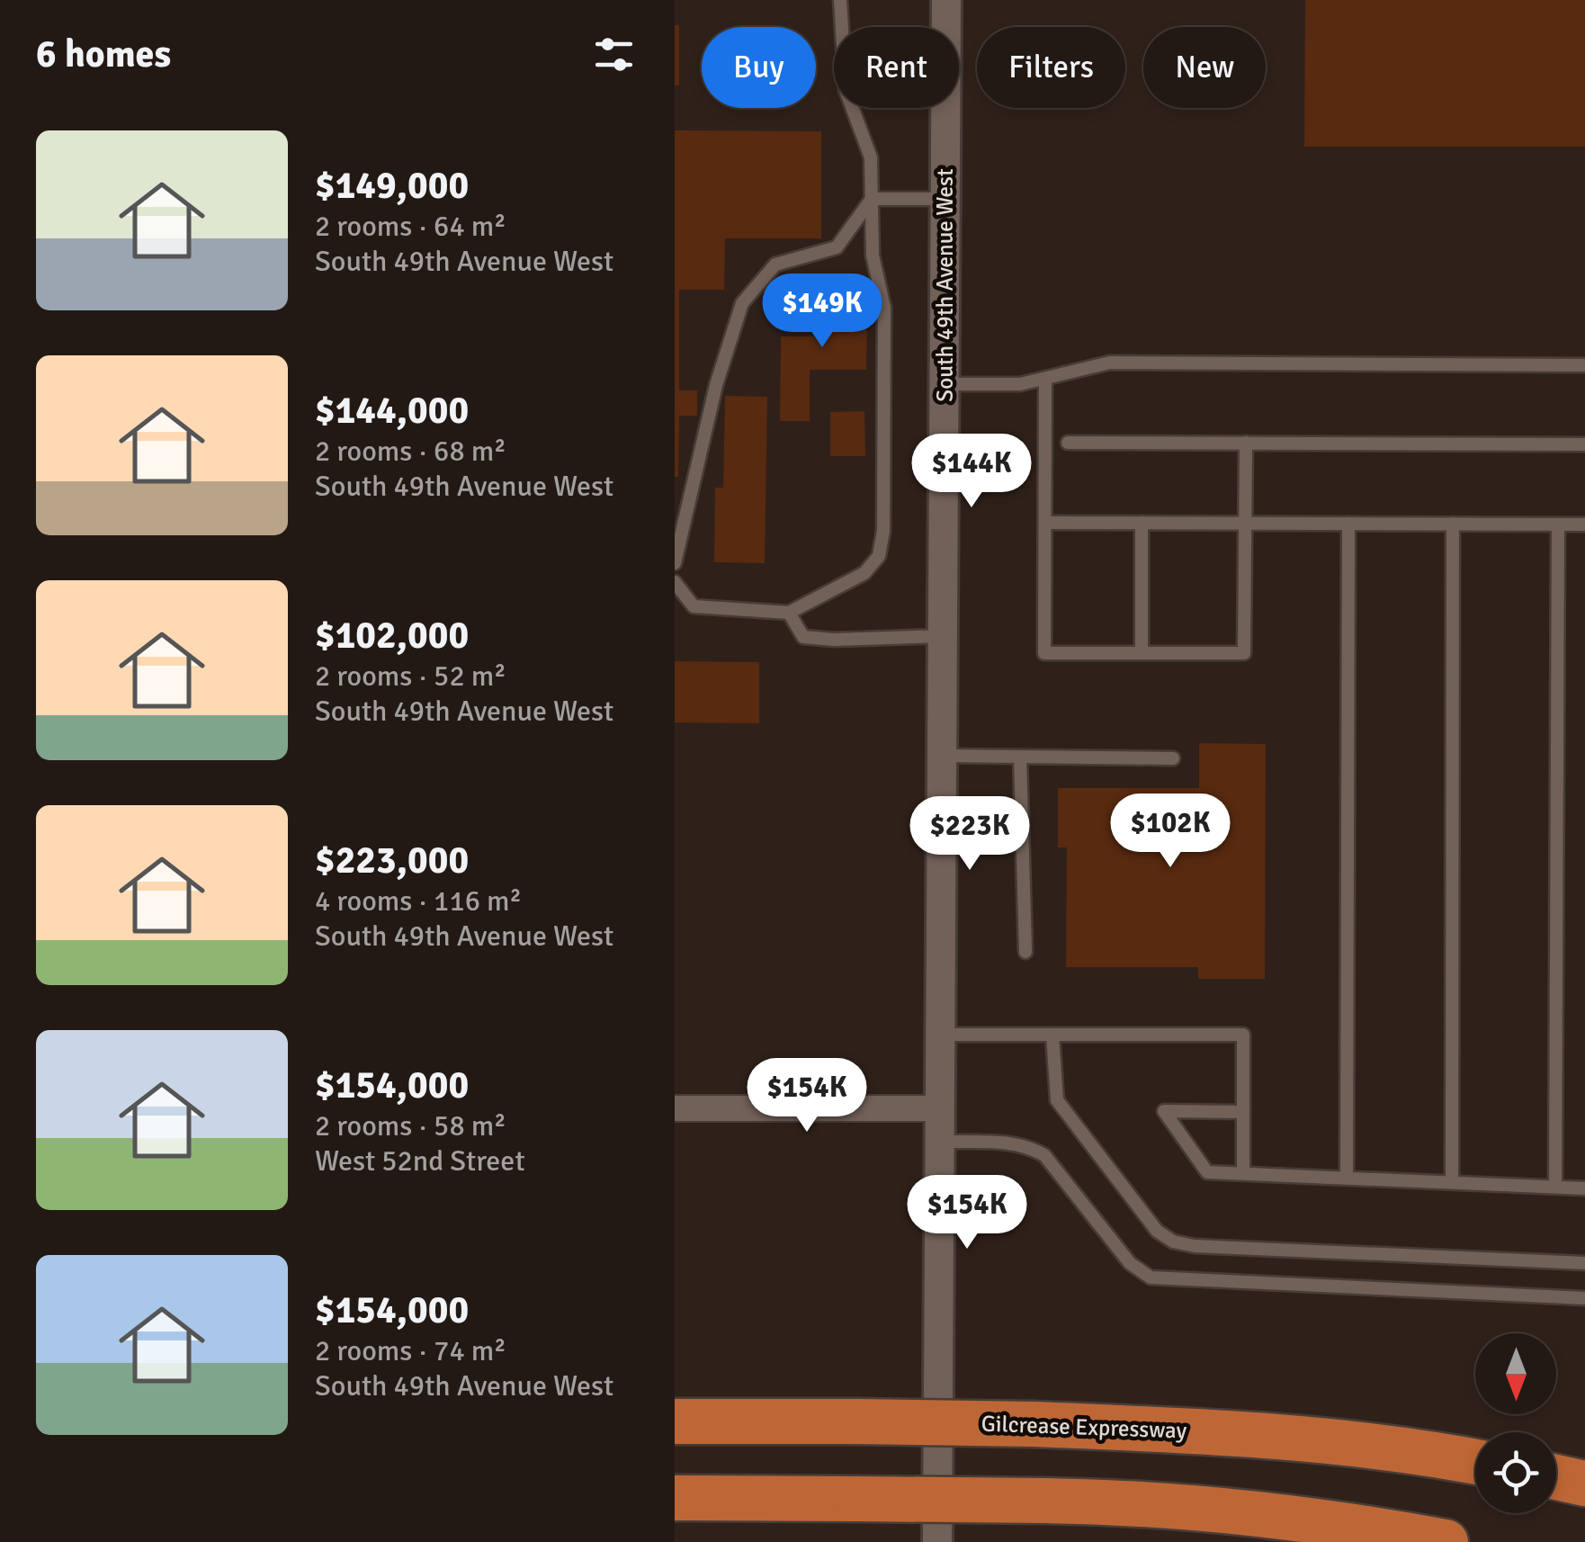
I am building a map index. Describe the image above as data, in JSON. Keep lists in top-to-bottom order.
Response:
{
  "streets": {
    "highway": ["Gilcrease Expressway"],
    "street": ["South 49th Avenue West"]
  },
  "north": "bottom",
  "page": {
    "heading": "6 homes",
    "chip": [
      "Buy",
      "Rent",
      "Filters",
      "New"
    ],
    "list": [
      {
        "name": "$149,000",
        "note": "2 rooms · 64 m² · South 49th Avenue West"
      },
      {
        "name": "$144,000",
        "note": "2 rooms · 68 m² · South 49th Avenue West"
      },
      {
        "name": "$102,000",
        "note": "2 rooms · 52 m² · South 49th Avenue West"
      },
      {
        "name": "$223,000",
        "note": "4 rooms · 116 m² · South 49th Avenue West"
      },
      {
        "name": "$154,000",
        "note": "2 rooms · 58 m² · West 52nd Street"
      },
      {
        "name": "$154,000",
        "note": "2 rooms · 74 m² · South 49th Avenue West"
      }
    ],
    "price": [
      "$149K",
      "$144K",
      "$102K",
      "$223K",
      "$154K",
      "$154K"
    ]
  }
}
